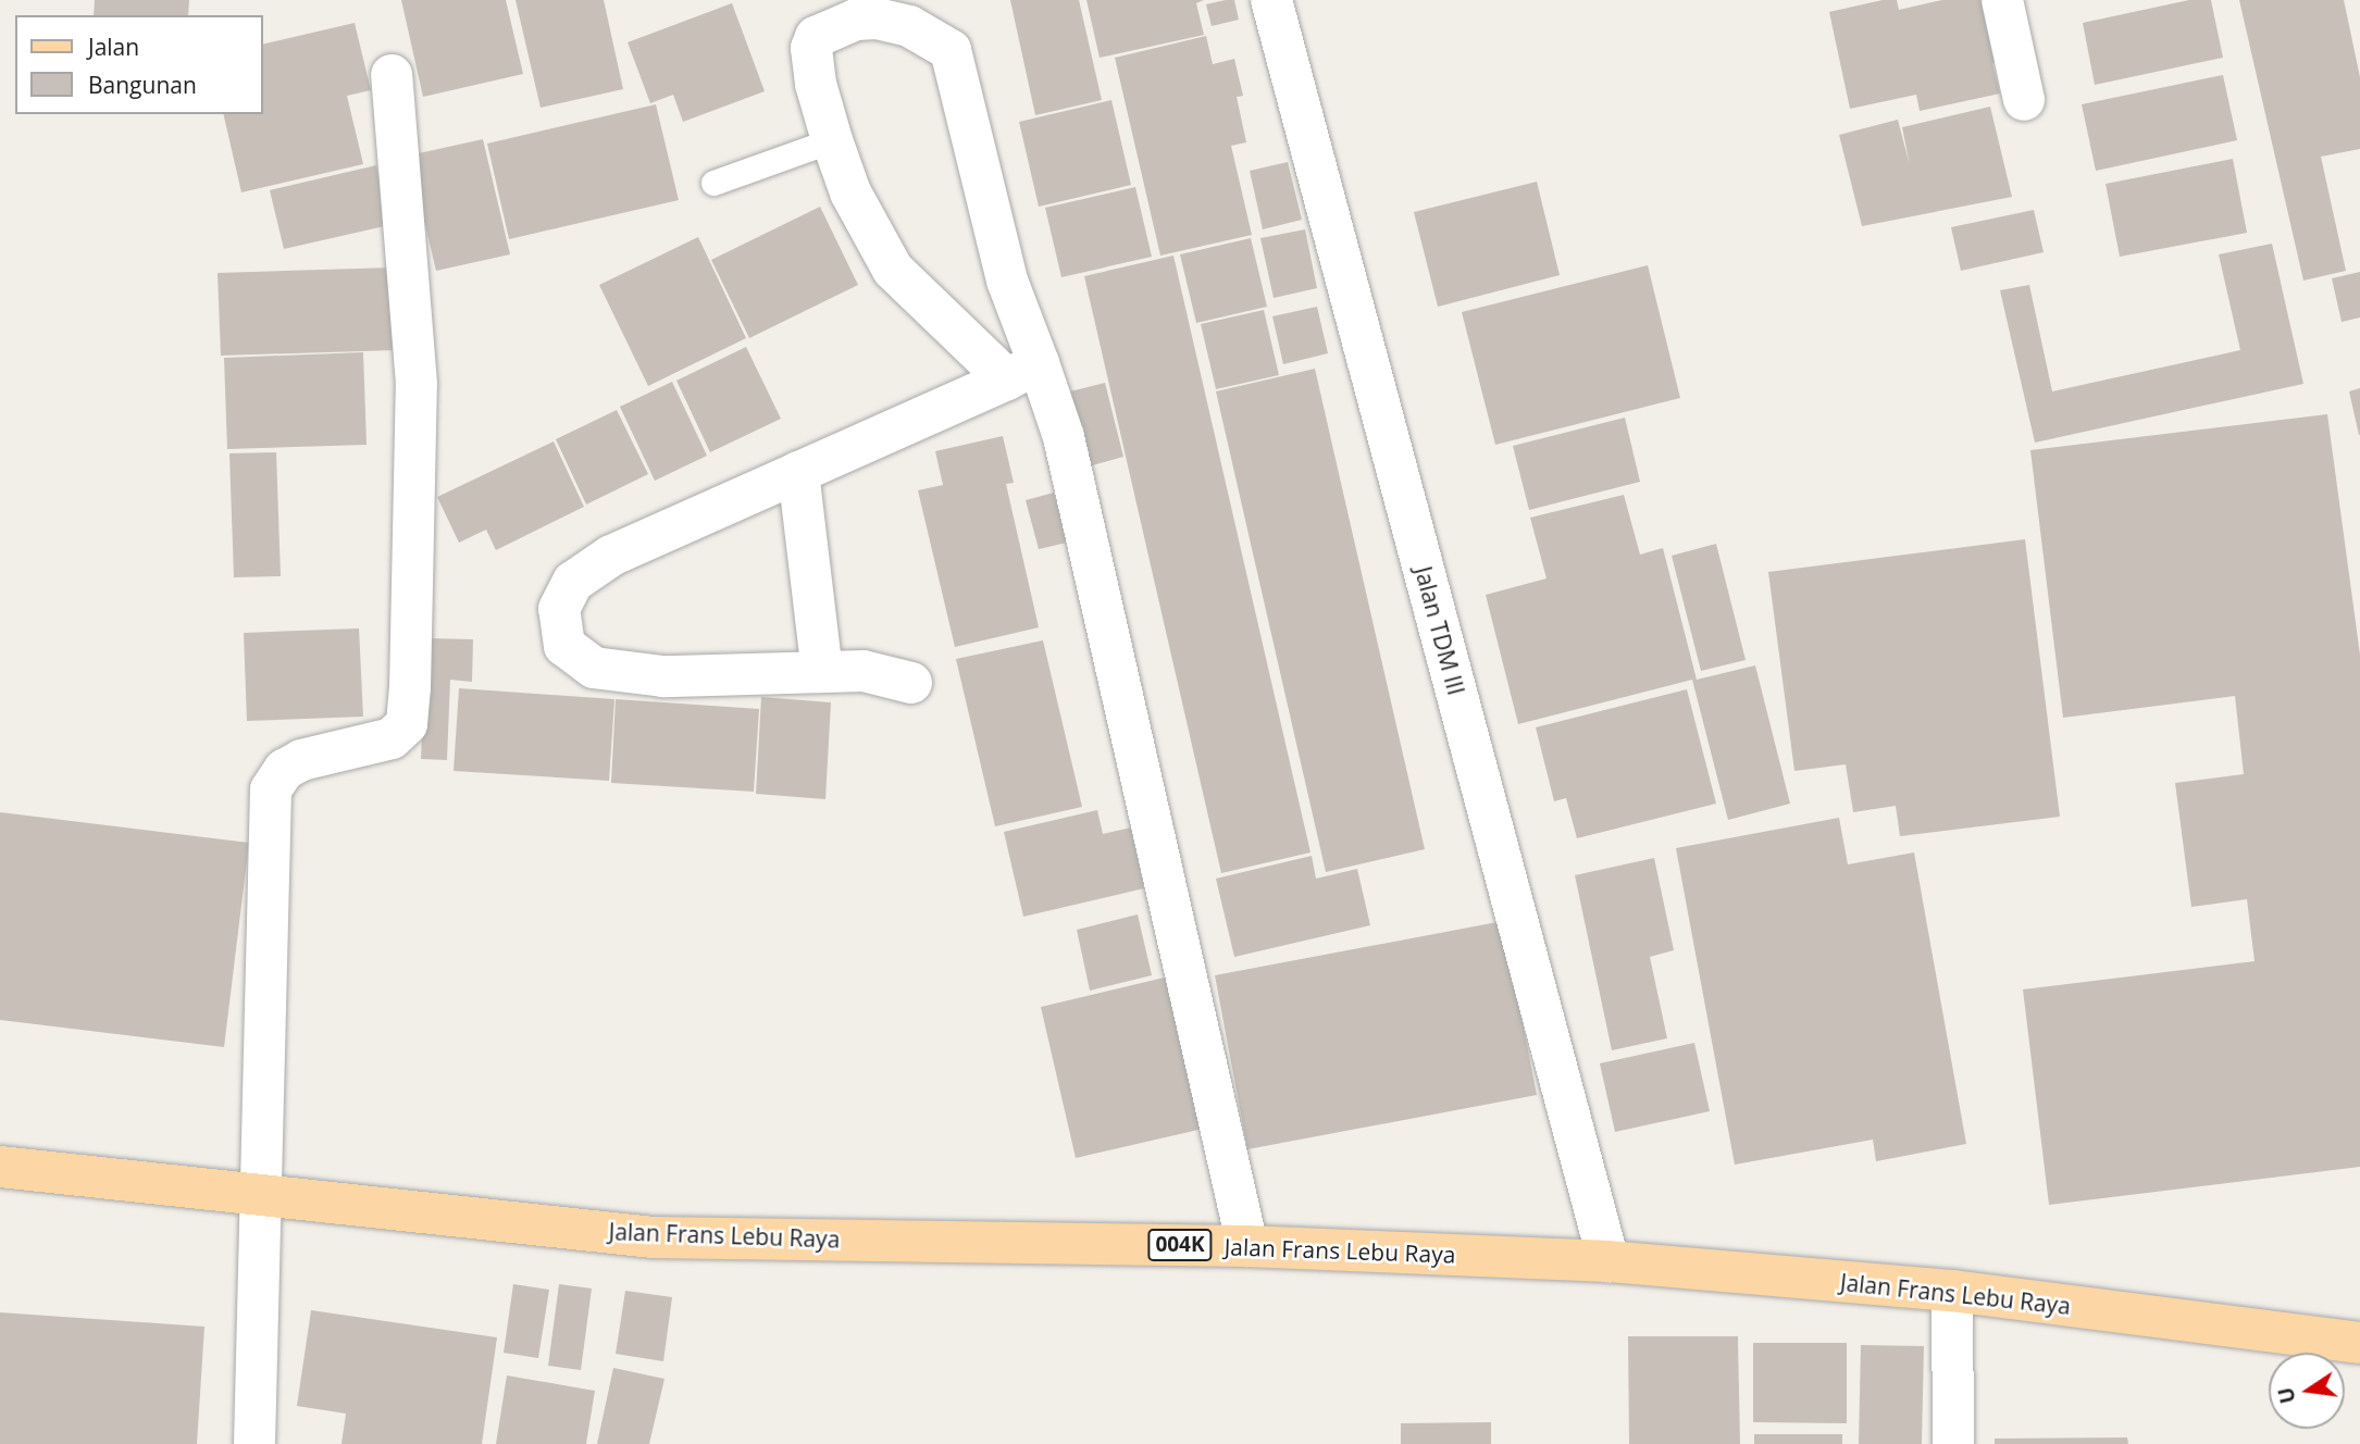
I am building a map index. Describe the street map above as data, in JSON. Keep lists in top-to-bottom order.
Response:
{
  "streets": {
    "main road": ["Jalan Frans Lebu Raya", "004K"],
    "street": ["Jalan TDM III"]
  },
  "crossings": [
    ["Jalan TDM III", "Jalan Frans Lebu Raya"]
  ],
  "legend": ["Jalan", "Bangunan"],
  "north": "left"
}
